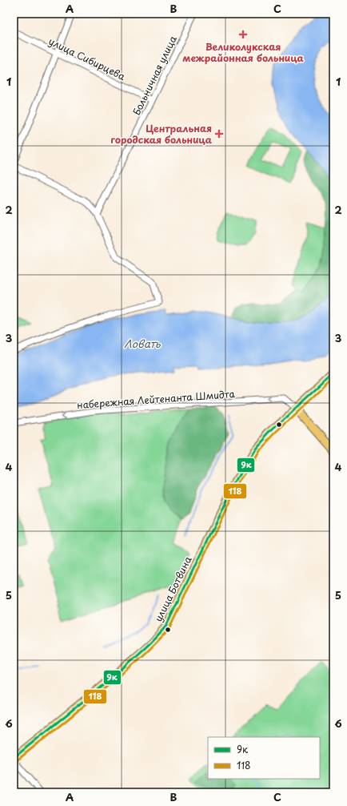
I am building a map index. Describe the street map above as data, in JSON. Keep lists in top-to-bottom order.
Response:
{
  "streets": {
    "main road": ["улица Ботвина"],
    "street": ["улица Сибирцева", "Больничная улица", "набережная Лейтенанта Шмидта"]
  },
  "crossings": [
    ["улица Сибирцева", "Больничная улица"],
    ["набережная Лейтенанта Шмидта", "улица Ботвина"]
  ],
  "one_way": ["набережная Лейтенанта Шмидта"],
  "water": ["Ловать"],
  "places": {
    "health": ["Великолукская межрайонная больница", "Центральная городская больница"]
  },
  "lines": ["transit line 9к", "transit line 118"],
  "legend": ["9к", "118"],
  "grid": {
    "columns": ["A", "B", "C"],
    "rows": [
      "1",
      "2",
      "3",
      "4",
      "5",
      "6"
    ]
  }
}
